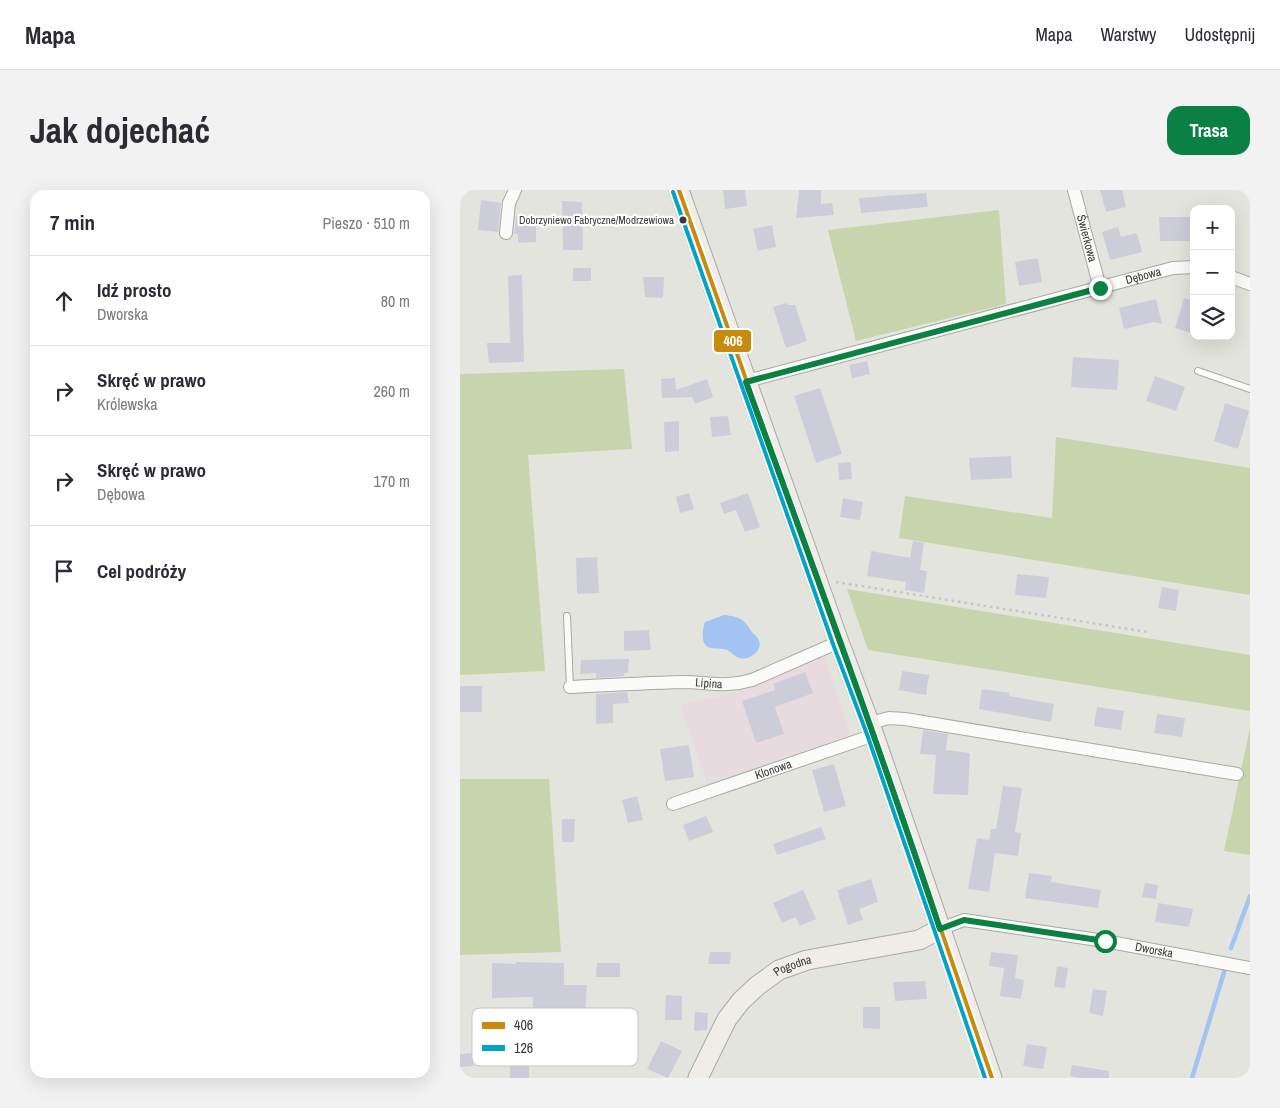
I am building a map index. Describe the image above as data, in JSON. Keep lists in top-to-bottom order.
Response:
{
  "streets": {
    "street": [
      "Świerkowa",
      "Dębowa",
      "Lipina",
      "Klonowa",
      "Dworska",
      "Pogodna"
    ]
  },
  "crossings": [
    ["Świerkowa", "Dębowa"],
    ["Dworska", "Pogodna"]
  ],
  "places": ["Dobrzyniewo Fabryczne/Modrzewiowa"],
  "lines": ["transit line 406", "transit line 126"],
  "legend": ["406", "126"],
  "page": {
    "header": "Mapa",
    "nav": ["Mapa", "Warstwy", "Udostępnij"],
    "buttons": "Trasa",
    "title": "Jak dojechać",
    "heading": ["7 min", "Pieszo · 510 m"],
    "map_buttons": ["+", "−"],
    "list": [
      ["Idź prosto", "Dworska", "80 m"],
      ["Skręć w prawo", "Królewska", "260 m"],
      ["Skręć w prawo", "Dębowa", "170 m"],
      "Cel podróży"
    ]
  }
}
